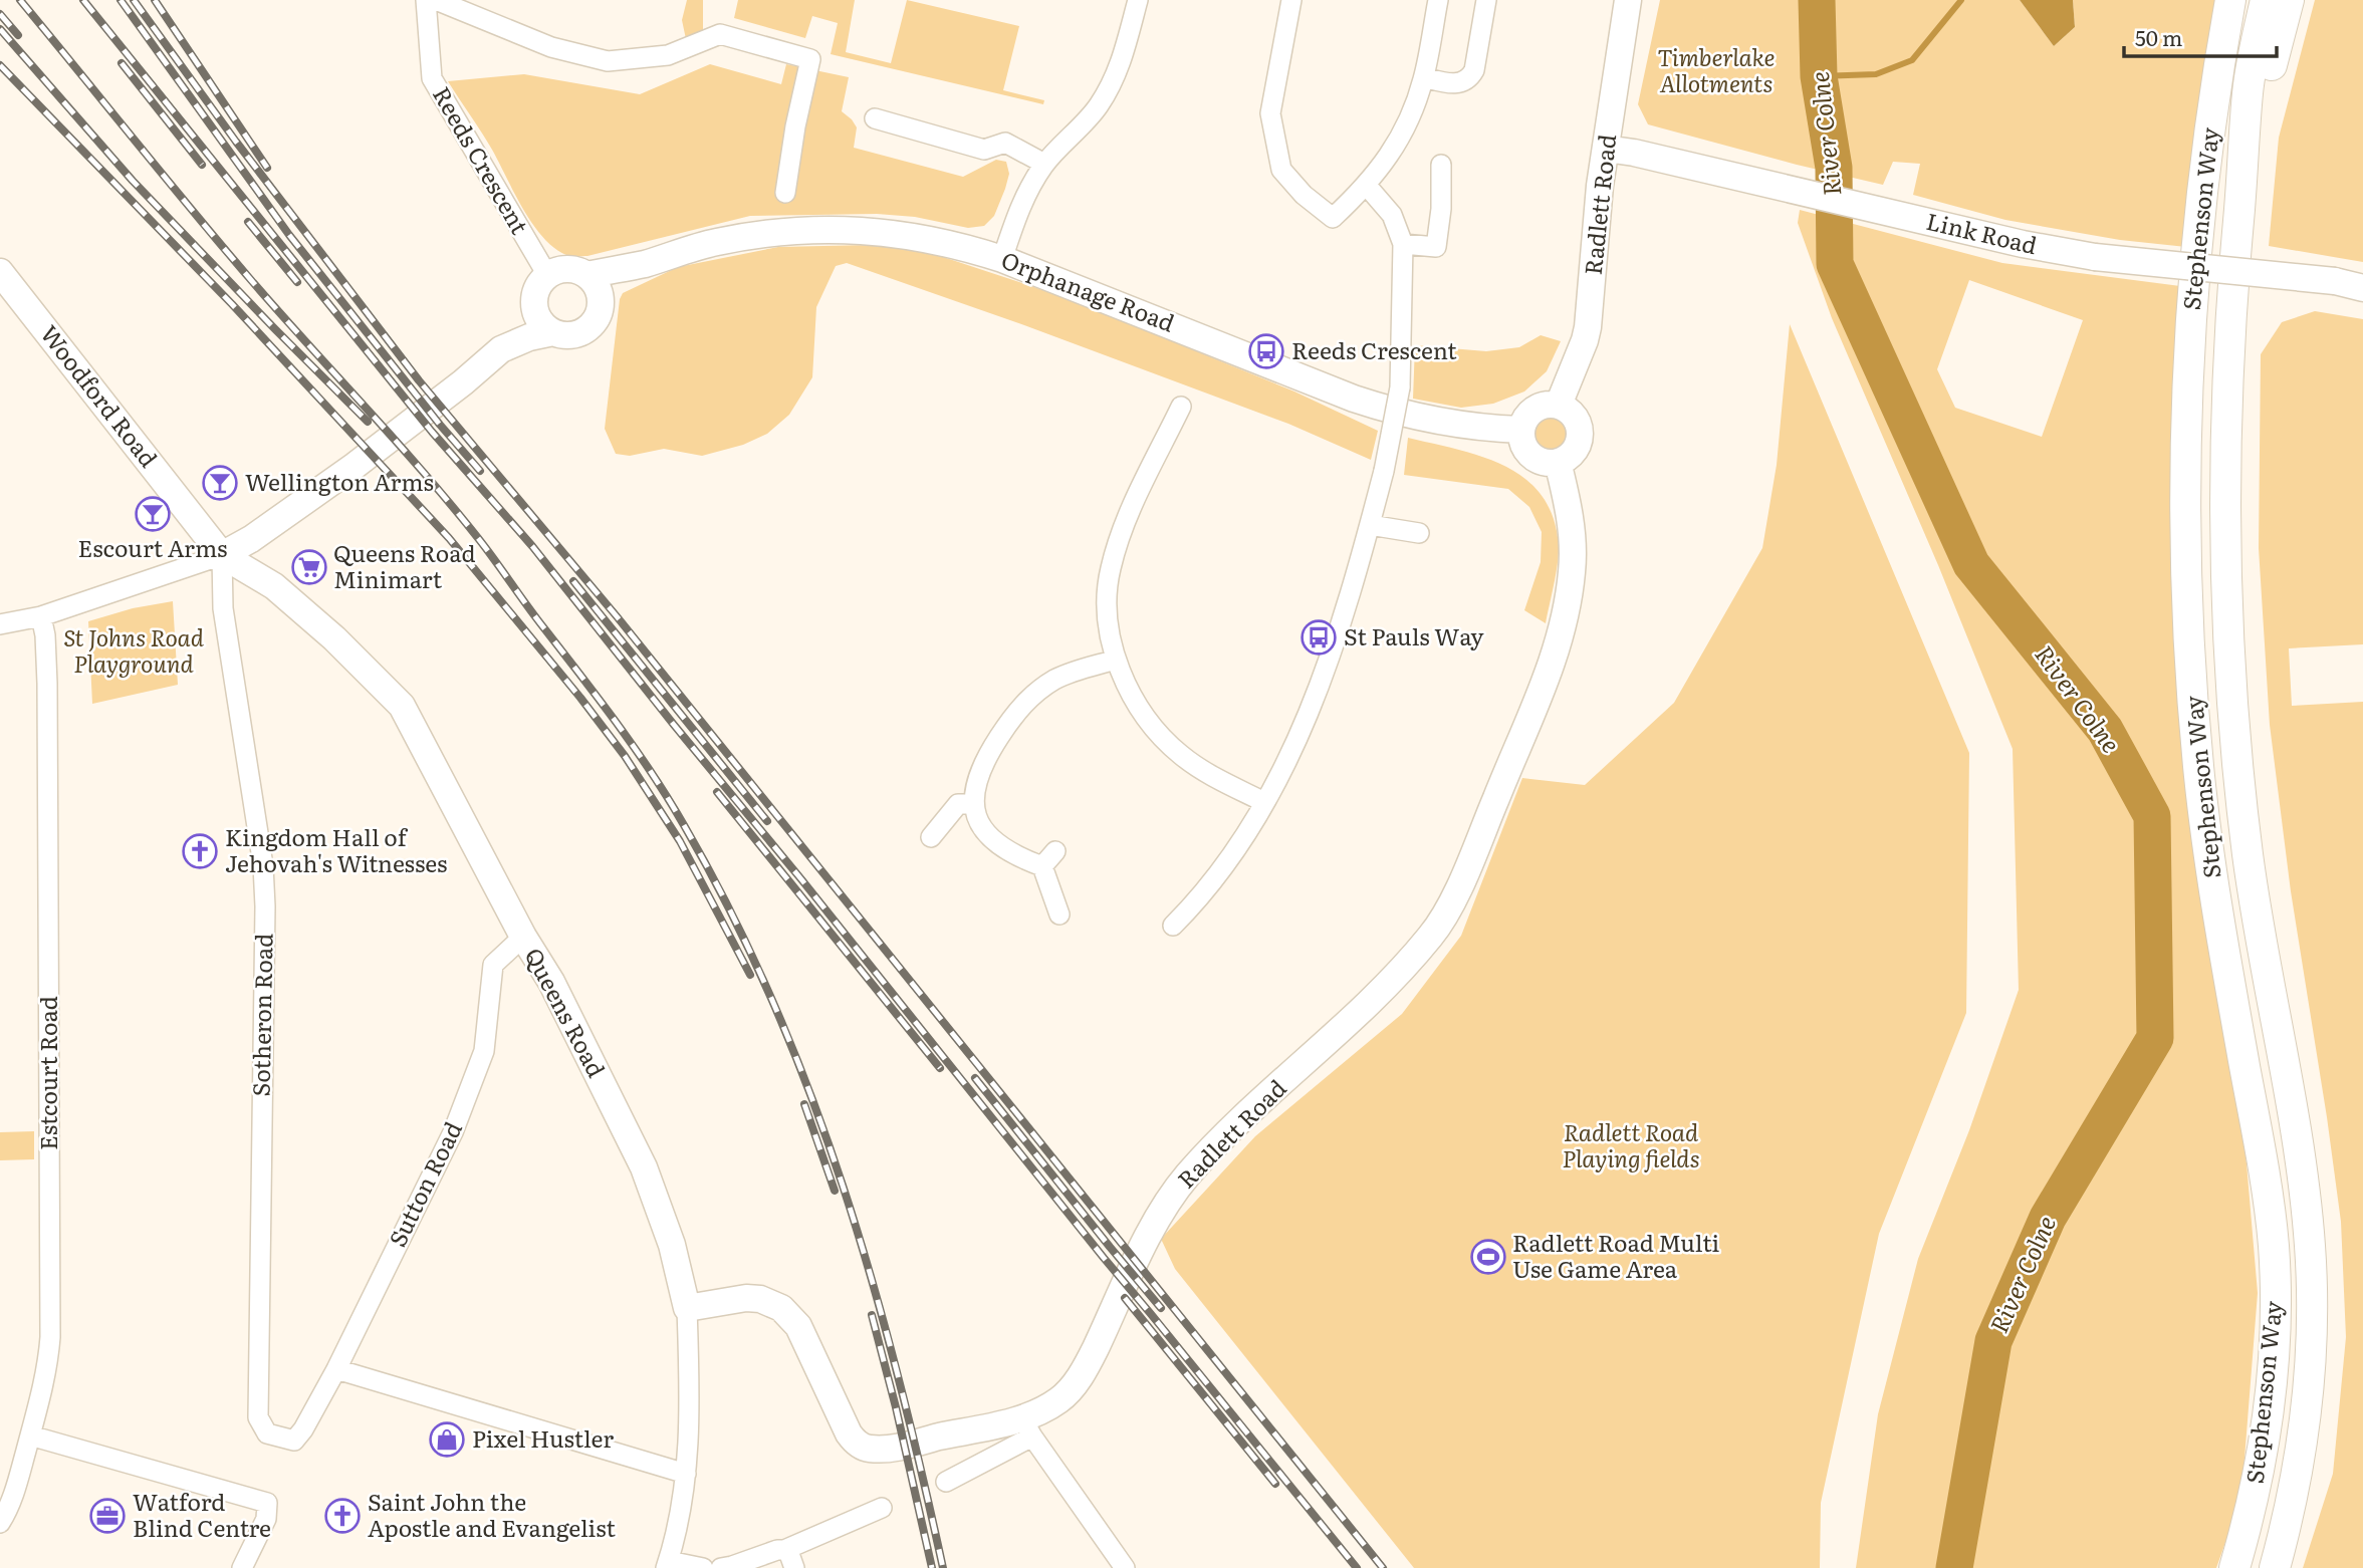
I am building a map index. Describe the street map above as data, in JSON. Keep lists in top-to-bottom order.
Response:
{
  "streets": {
    "main road": ["Stephenson Way"],
    "street": [
      "Reeds Crescent",
      "Radlett Road",
      "Link Road",
      "Orphanage Road",
      "Woodford Road",
      "Queens Road",
      "Sotheron Road",
      "Estcourt Road",
      "Sutton Road"
    ]
  },
  "crossings": [
    ["Reeds Crescent", "Orphanage Road"],
    ["Radlett Road", "Link Road"],
    ["Radlett Road", "Orphanage Road"],
    ["Radlett Road", "Queens Road"],
    ["Orphanage Road", "Woodford Road"],
    ["Orphanage Road", "Queens Road"],
    ["Orphanage Road", "Sotheron Road"],
    ["Woodford Road", "Queens Road"],
    ["Woodford Road", "Sotheron Road"],
    ["Queens Road", "Sotheron Road"],
    ["Queens Road", "Sutton Road"],
    ["Sotheron Road", "Sutton Road"]
  ],
  "water": ["River Colne"],
  "parks": ["Timberlake Allotments", "St Johns Road Playground", "Radlett Road Playing fields"],
  "places": {
    "bus stop": ["Reeds Crescent", "St Pauls Way"],
    "bar": ["Wellington Arms", "Escourt Arms"],
    "supermarket": ["Queens Road Minimart"],
    "church": ["Kingdom Hall of Jehovah's Witnesses", "Saint John the Apostle and Evangelist"],
    "sports": ["Radlett Road Multi Use Game Area"],
    "shop": ["Pixel Hustler"],
    "office": ["Watford Blind Centre"]
  },
  "scale_bar": "50 m"
}
